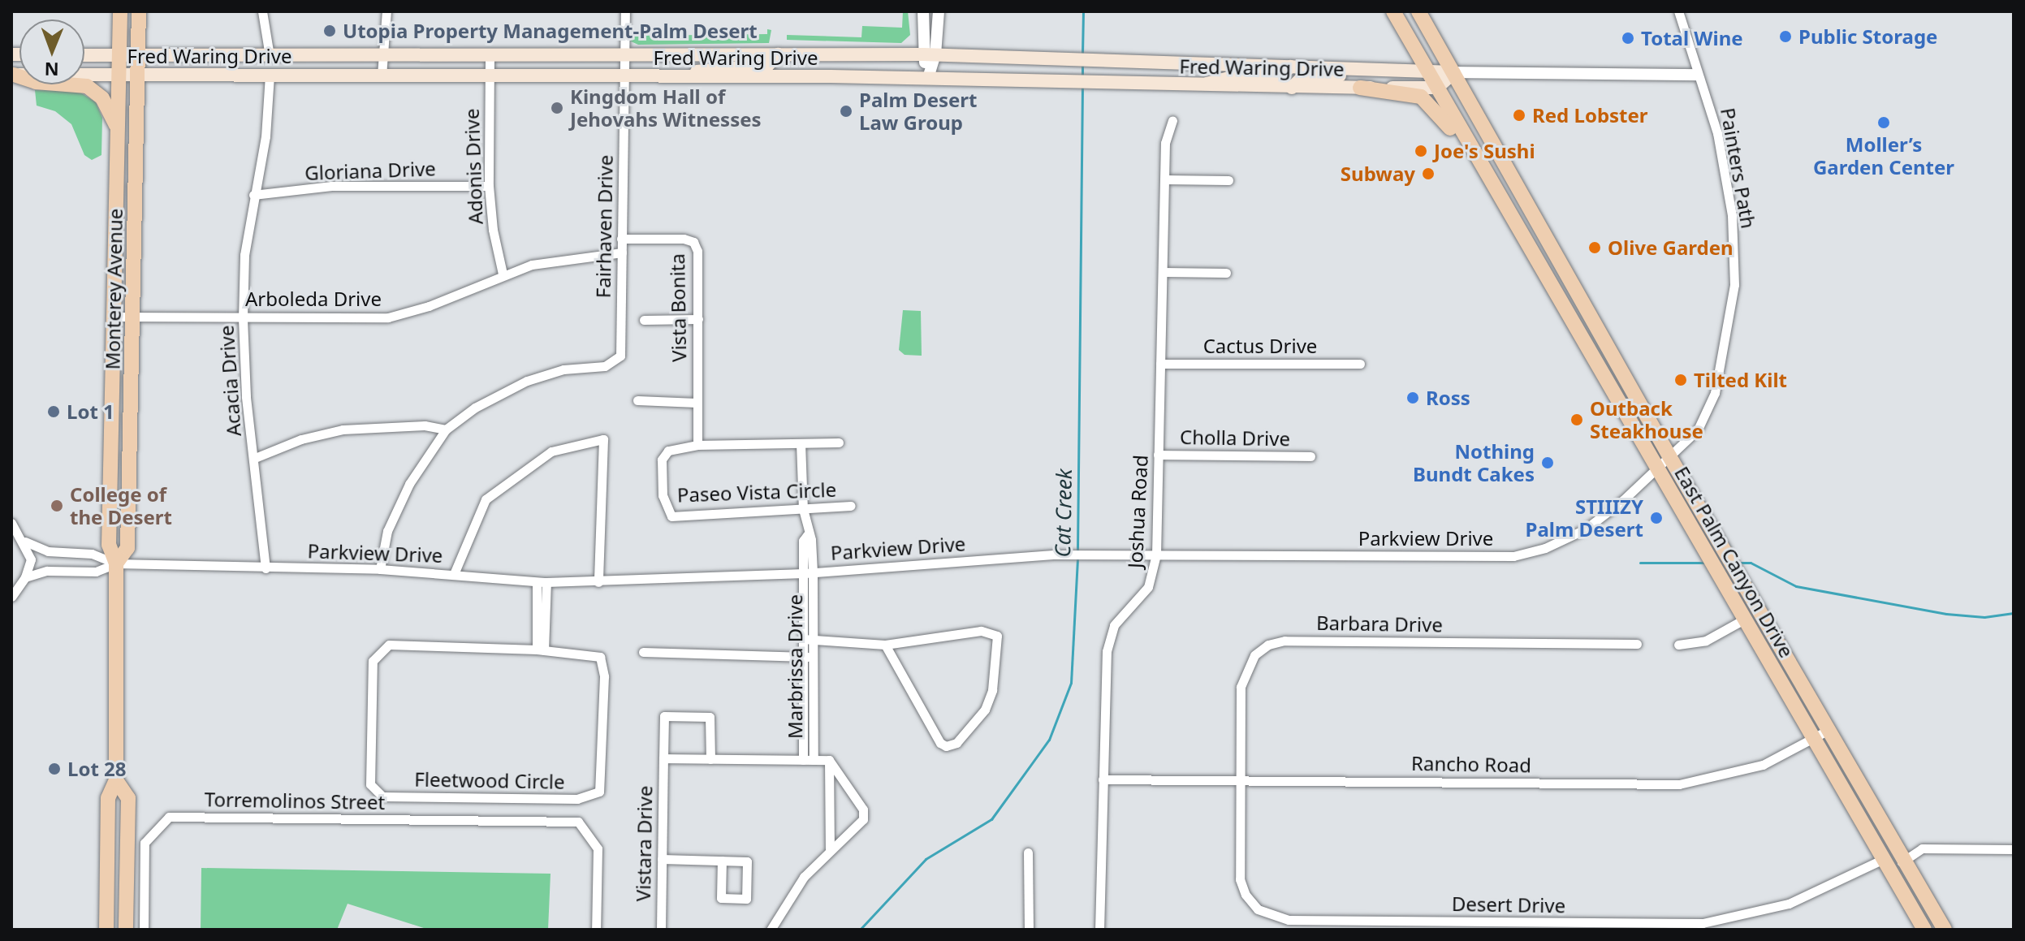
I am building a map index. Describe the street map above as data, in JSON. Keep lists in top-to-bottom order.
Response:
{
  "streets": {
    "main road": ["Fred Waring Drive", "Monterey Avenue", "East Palm Canyon Drive"],
    "street": [
      "Adonis Drive",
      "Painters Path",
      "Gloriana Drive",
      "Fairhaven Drive",
      "Arboleda Drive",
      "Vista Bonita",
      "Cactus Drive",
      "Acacia Drive",
      "Cholla Drive",
      "Paseo Vista Circle",
      "Joshua Road",
      "Parkview Drive",
      "Barbara Drive",
      "Marbrissa Drive",
      "Rancho Road",
      "Fleetwood Circle",
      "Torremolinos Street",
      "Vistara Drive",
      "Desert Drive"
    ]
  },
  "crossings": [
    ["Fred Waring Drive", "Adonis Drive"],
    ["Fred Waring Drive", "Painters Path"],
    ["Fred Waring Drive", "Fairhaven Drive"],
    ["Fred Waring Drive", "Monterey Avenue"],
    ["Fred Waring Drive", "Acacia Drive"],
    ["Fred Waring Drive", "East Palm Canyon Drive"],
    ["Adonis Drive", "Gloriana Drive"],
    ["Adonis Drive", "Arboleda Drive"],
    ["Painters Path", "Parkview Drive"],
    ["Painters Path", "East Palm Canyon Drive"],
    ["Gloriana Drive", "Acacia Drive"],
    ["Fairhaven Drive", "Arboleda Drive"],
    ["Fairhaven Drive", "Vista Bonita"],
    ["Monterey Avenue", "Arboleda Drive"],
    ["Monterey Avenue", "Parkview Drive"],
    ["Arboleda Drive", "Acacia Drive"],
    ["Vista Bonita", "Paseo Vista Circle"],
    ["Cactus Drive", "Joshua Road"],
    ["Acacia Drive", "Parkview Drive"],
    ["Cholla Drive", "Joshua Road"],
    ["Paseo Vista Circle", "Marbrissa Drive"],
    ["Joshua Road", "Parkview Drive"],
    ["Joshua Road", "Rancho Road"],
    ["Parkview Drive", "East Palm Canyon Drive"],
    ["Parkview Drive", "Marbrissa Drive"],
    ["East Palm Canyon Drive", "Rancho Road"],
    ["East Palm Canyon Drive", "Desert Drive"],
    ["Barbara Drive", "Rancho Road"],
    ["Barbara Drive", "Desert Drive"],
    ["Marbrissa Drive", "Vistara Drive"],
    ["Rancho Road", "Desert Drive"]
  ],
  "water": ["Cat Creek"],
  "places": [
    "Utopia Property Management-Palm Desert",
    "Public Storage",
    "Total Wine",
    "Kingdom Hall of Jehovahs Witnesses",
    "Palm Desert Law Group",
    "Red Lobster",
    "Moller’s Garden Center",
    "Joe's Sushi",
    "Subway",
    "Olive Garden",
    "Tilted Kilt",
    "Ross",
    "Lot 1",
    "Outback Steakhouse",
    "Nothing Bundt Cakes",
    "College of the Desert",
    "STIIIZY Palm Desert",
    "Lot 28"
  ],
  "north": "bottom"
}
